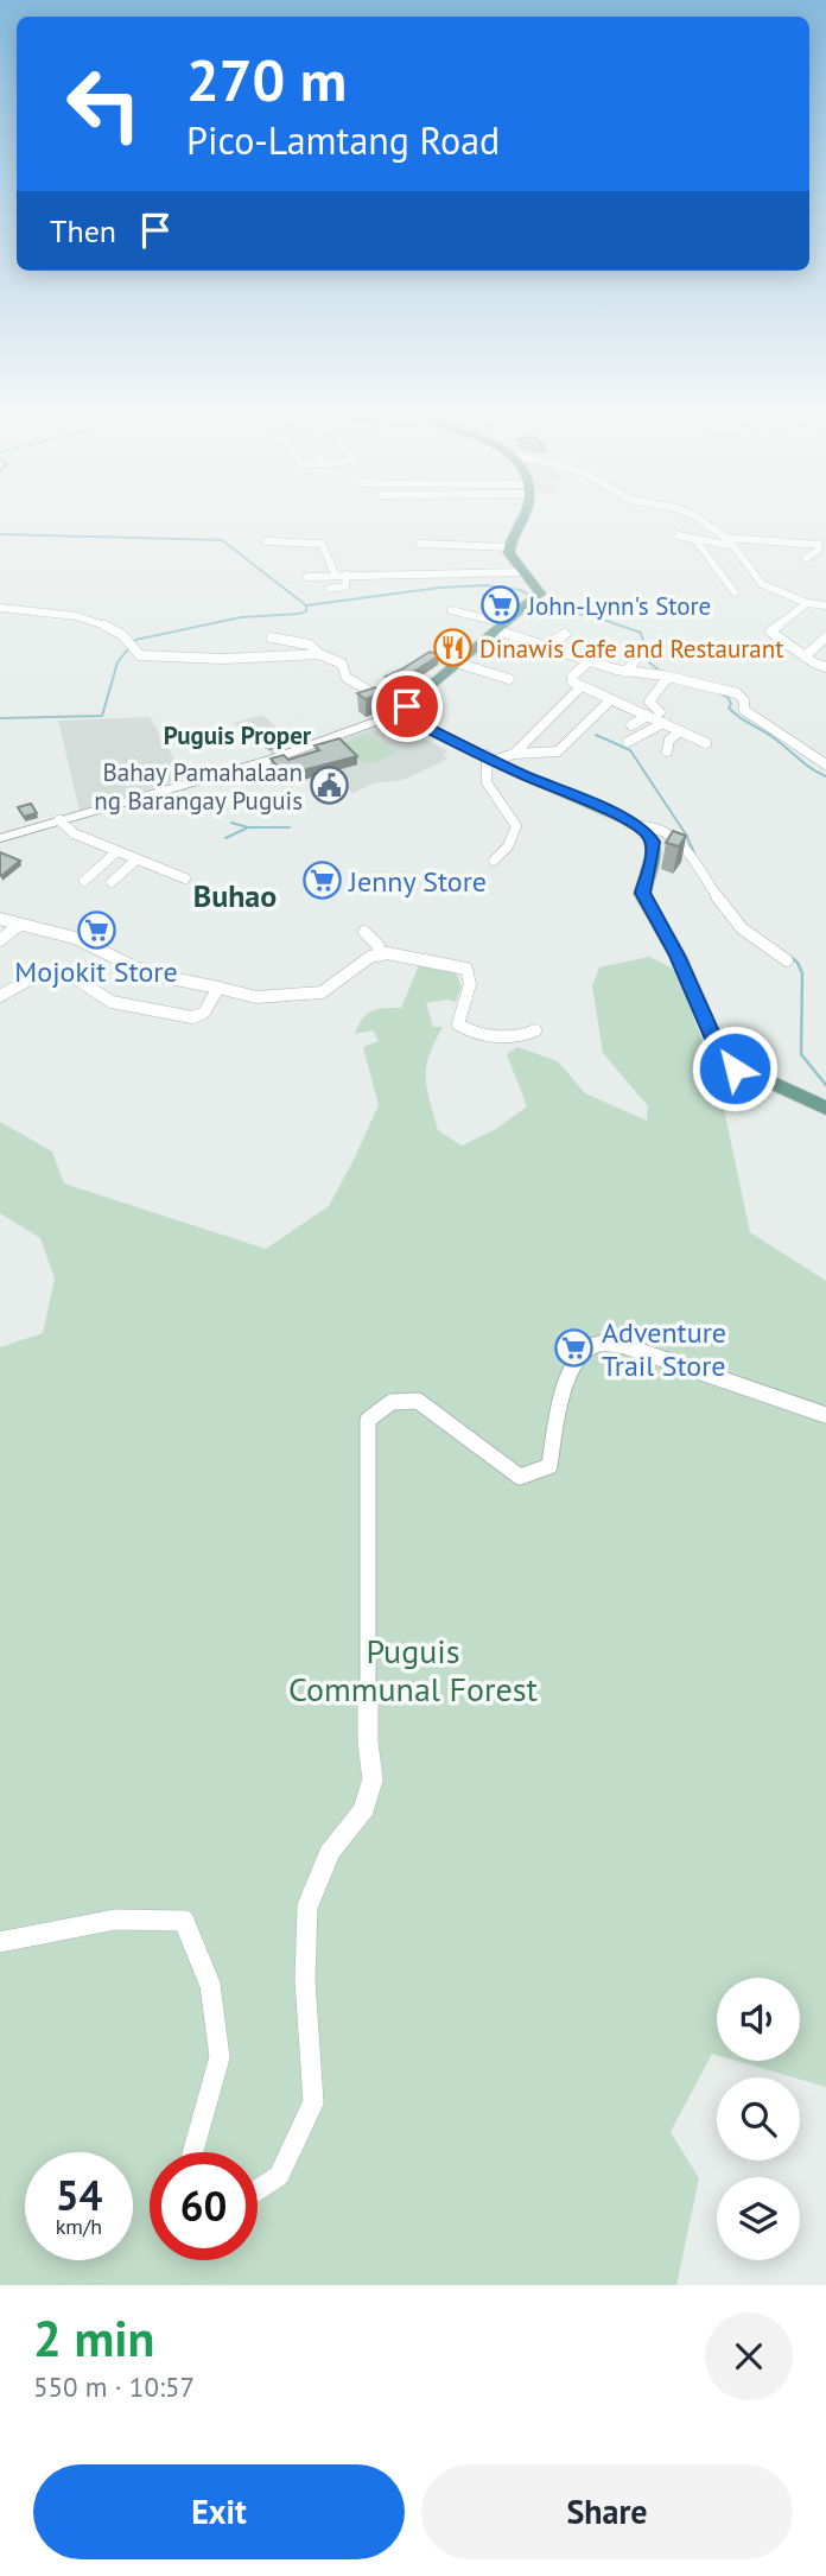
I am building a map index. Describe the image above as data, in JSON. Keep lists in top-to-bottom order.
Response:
{
  "districts": ["Puguis Proper", "Buhao"],
  "parks": ["Puguis Communal Forest"],
  "places": {
    "supermarket": [
      "John-Lynn's Store",
      "Jenny Store",
      "Mojokit Store",
      "Adventure Trail Store"
    ],
    "restaurant": ["Dinawis Cafe and Restaurant"],
    "public building": ["Bahay Pamahalaan ng Barangay Puguis"]
  },
  "page": {
    "turn": ["270 m", "Pico-Lamtang Road"],
    "then": "Then",
    "speed": "54 km/h",
    "limit": "60",
    "heading": ["2 min", "550 m · 10:57"],
    "buttons": ["Exit", "Share"]
  }
}
